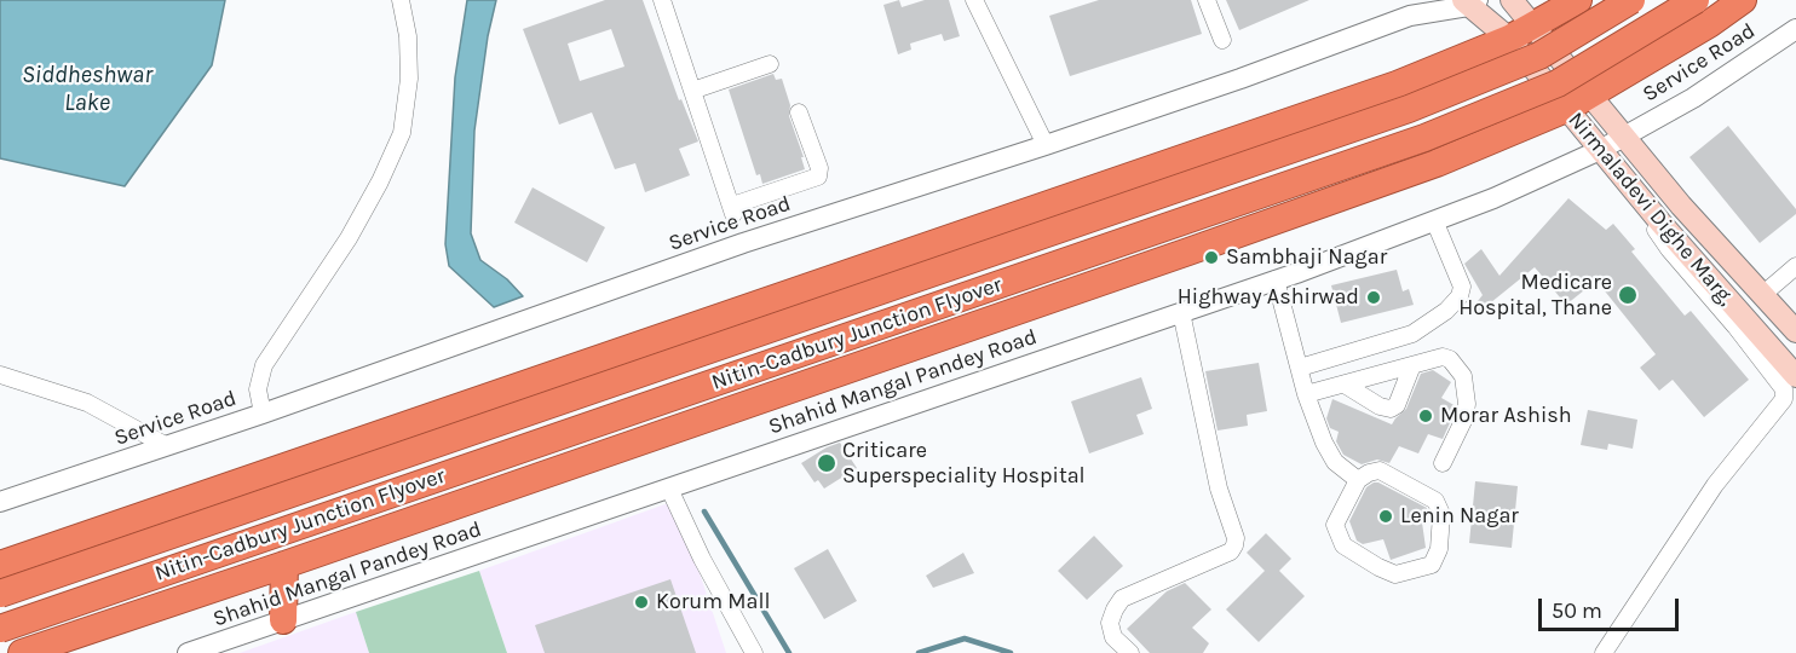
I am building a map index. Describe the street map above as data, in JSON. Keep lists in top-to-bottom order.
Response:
{
  "streets": {
    "highway": ["Nitin-Cadbury Junction Flyover"],
    "main road": ["Nirmaladevi Dighe Marg,"],
    "street": ["Service Road", "Shahid Mangal Pandey Road"]
  },
  "crossings": [
    ["Service Road", "Nirmaladevi Dighe Marg,"],
    ["Service Road", "Shahid Mangal Pandey Road"],
    ["Nirmaladevi Dighe Marg,", "Shahid Mangal Pandey Road"]
  ],
  "water": ["Siddheshwar Lake"],
  "places": [
    "Sambhaji Nagar",
    "Medicare Hospital, Thane",
    "Highway Ashirwad",
    "Morar Ashish",
    "Criticare Superspeciality Hospital",
    "Lenin Nagar",
    "Korum Mall"
  ],
  "scale_bar": "50 m"
}
